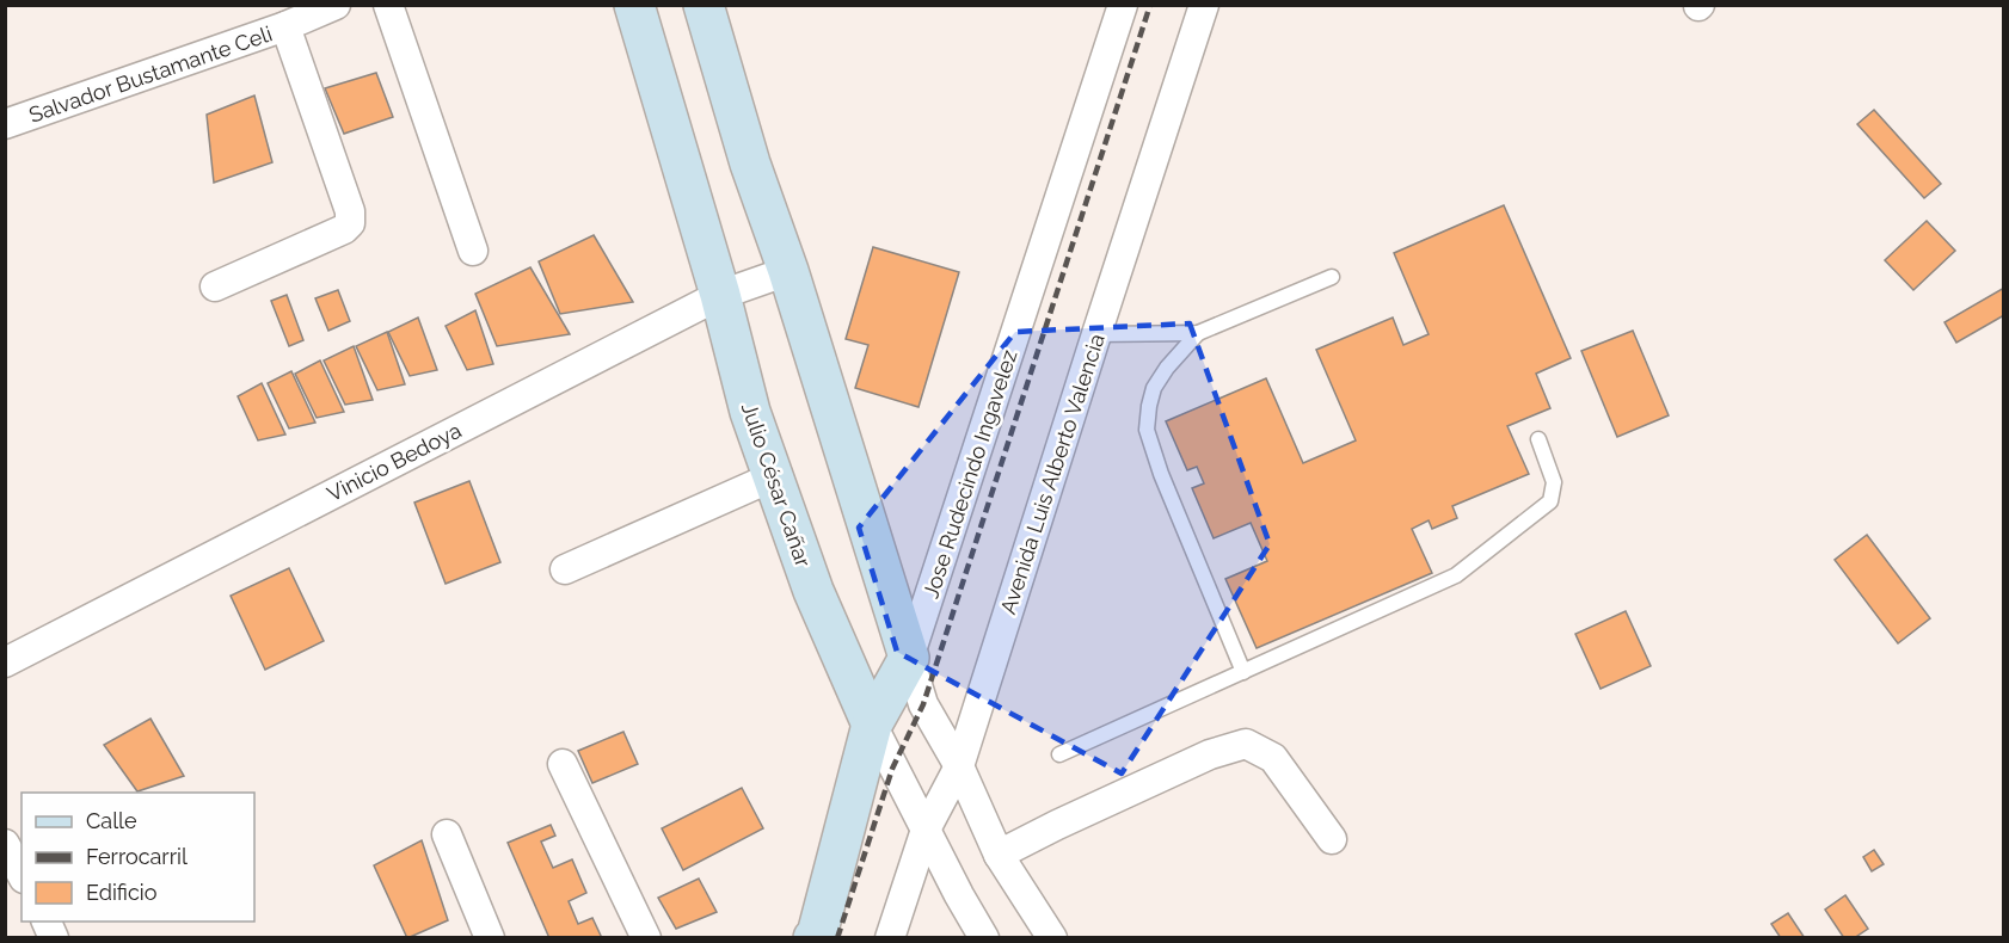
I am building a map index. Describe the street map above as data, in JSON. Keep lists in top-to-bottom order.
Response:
{
  "streets": {
    "street": [
      "Salvador Bustamante Celi",
      "Vinicio Bedoya",
      "Jose Rudecindo Ingavelez",
      "Avenida Luis Alberto Valencia",
      "Julio César Cañar"
    ]
  },
  "crossings": [
    ["Vinicio Bedoya", "Julio César Cañar"],
    ["Jose Rudecindo Ingavelez", "Julio César Cañar"],
    ["Avenida Luis Alberto Valencia", "Julio César Cañar"]
  ],
  "legend": ["Calle", "Ferrocarril", "Edificio"]
}
